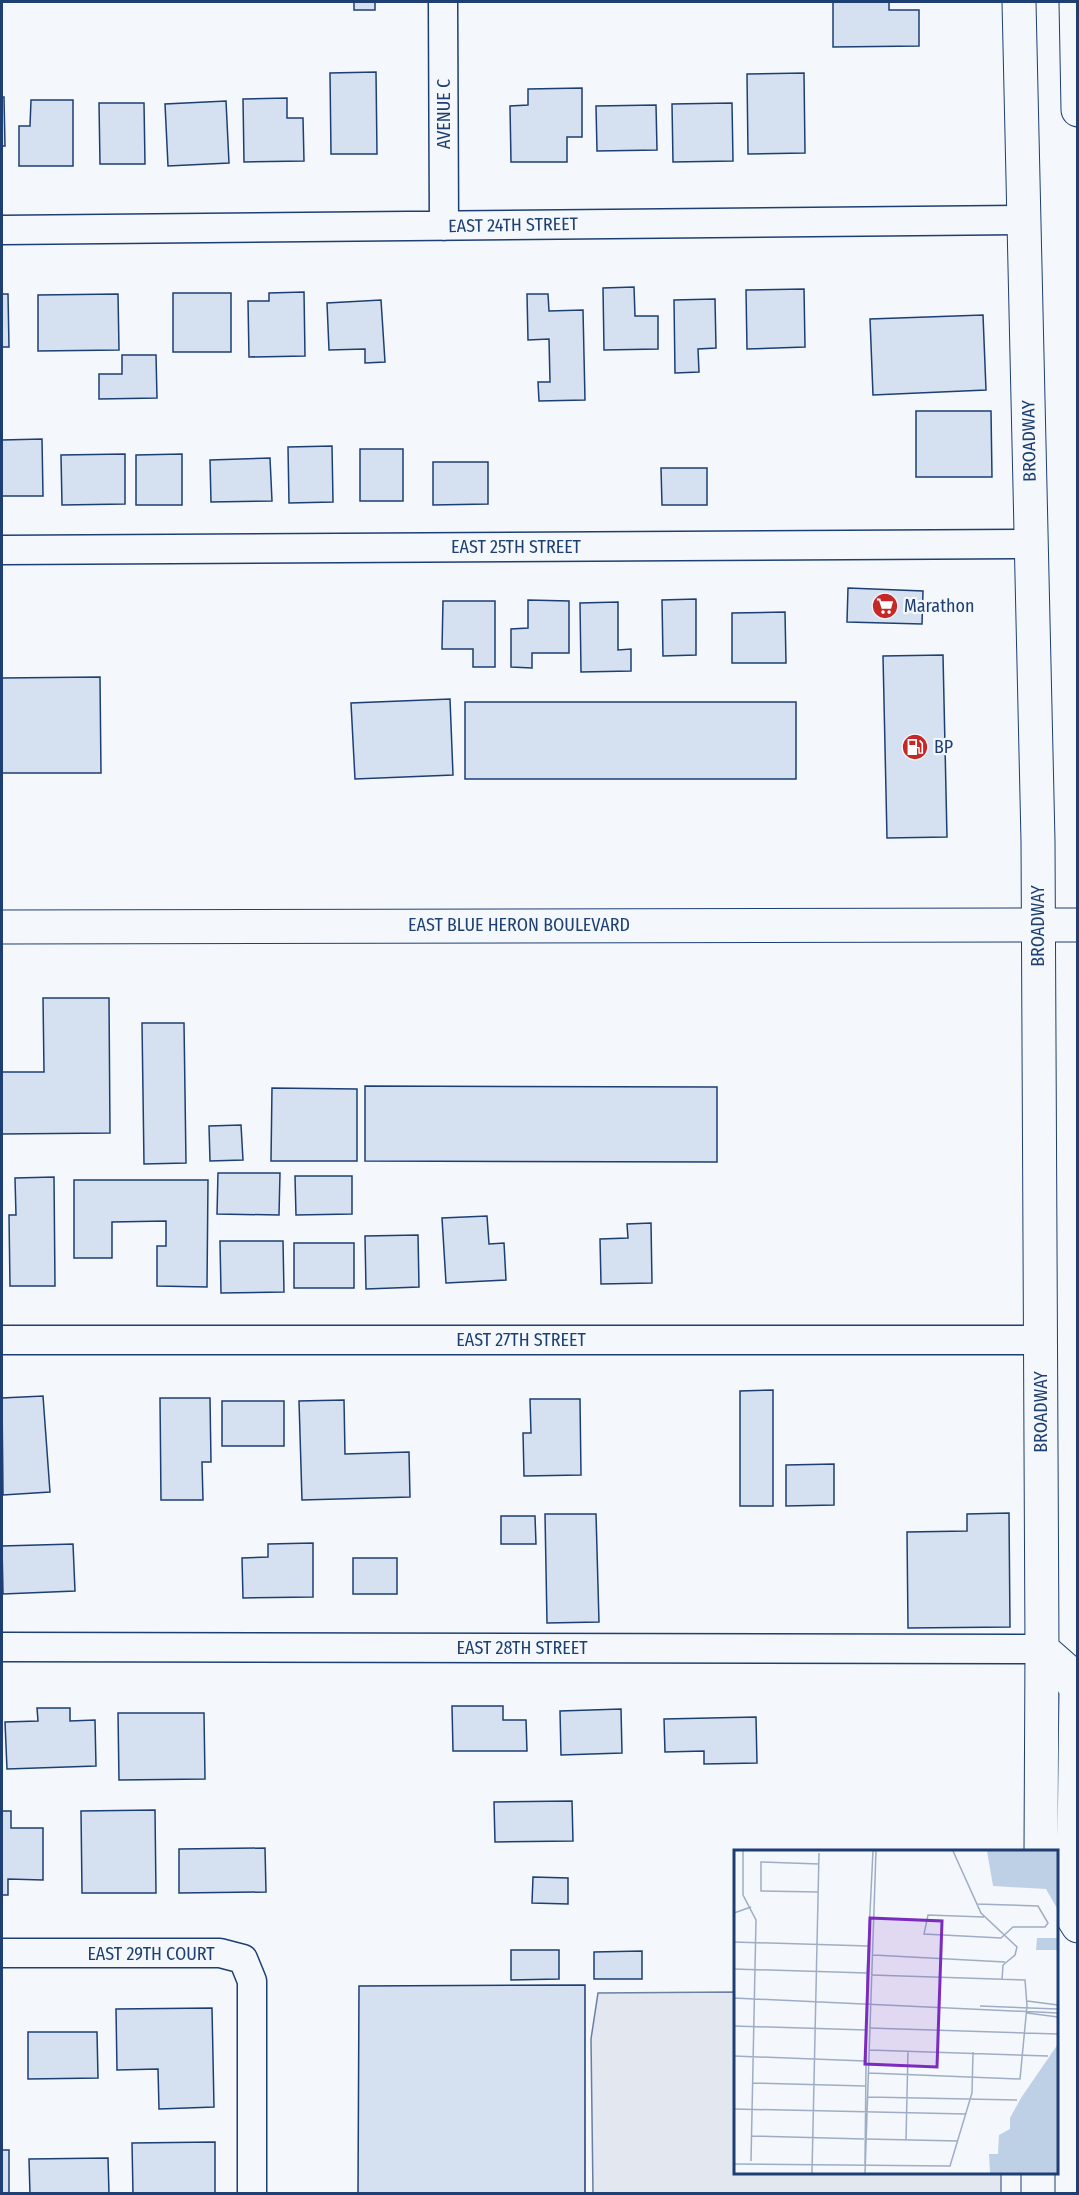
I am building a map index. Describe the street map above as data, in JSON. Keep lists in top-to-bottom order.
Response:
{
  "streets": {
    "main road": ["BROADWAY", "EAST BLUE HERON BOULEVARD"],
    "street": [
      "AVENUE C",
      "EAST 24TH STREET",
      "EAST 25TH STREET",
      "EAST 27TH STREET",
      "EAST 28TH STREET",
      "EAST 29TH COURT"
    ]
  },
  "crossings": [
    ["AVENUE C", "EAST 24TH STREET"],
    ["EAST 24TH STREET", "BROADWAY"],
    ["BROADWAY", "EAST 25TH STREET"],
    ["BROADWAY", "EAST BLUE HERON BOULEVARD"],
    ["BROADWAY", "EAST 27TH STREET"],
    ["BROADWAY", "EAST 28TH STREET"]
  ],
  "places": {
    "supermarket": ["Marathon"],
    "fuel station": ["BP"]
  }
}
